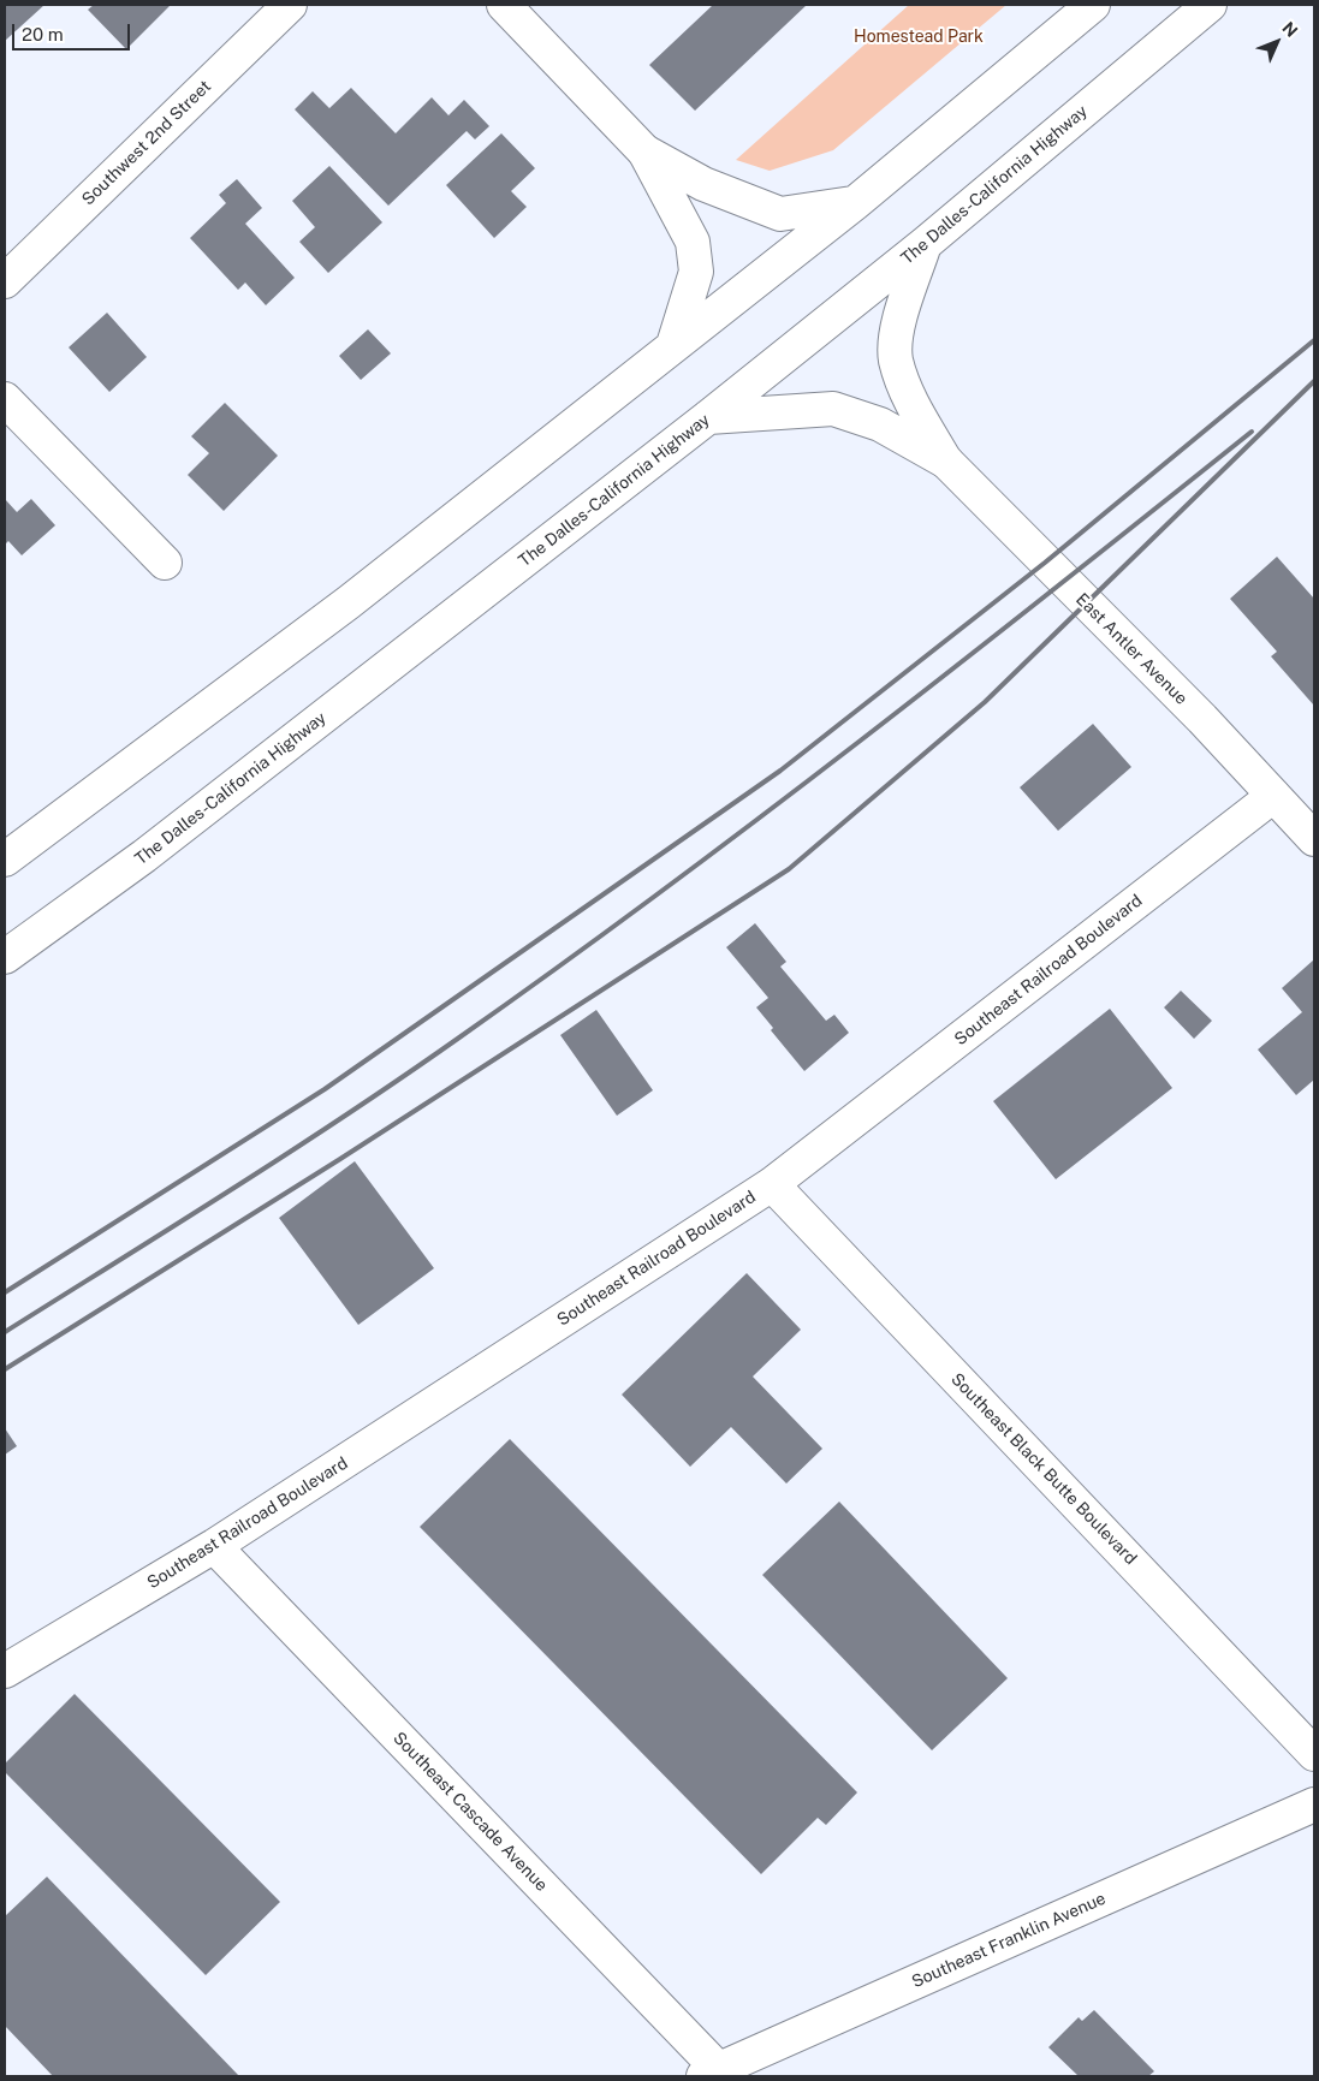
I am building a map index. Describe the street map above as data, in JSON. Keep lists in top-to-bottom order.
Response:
{
  "streets": {
    "main road": [
      "Southwest 2nd Street",
      "The Dalles-California Highway",
      "East Antler Avenue",
      "Southeast Railroad Boulevard",
      "Southeast Black Butte Boulevard",
      "Southeast Cascade Avenue",
      "Southeast Franklin Avenue"
    ]
  },
  "crossings": [
    ["East Antler Avenue", "Southeast Railroad Boulevard"],
    ["Southeast Railroad Boulevard", "Southeast Black Butte Boulevard"],
    ["Southeast Railroad Boulevard", "Southeast Cascade Avenue"],
    ["Southeast Cascade Avenue", "Southeast Franklin Avenue"]
  ],
  "parks": ["Homestead Park"],
  "scale_bar": "20 m",
  "north": "top right"
}
